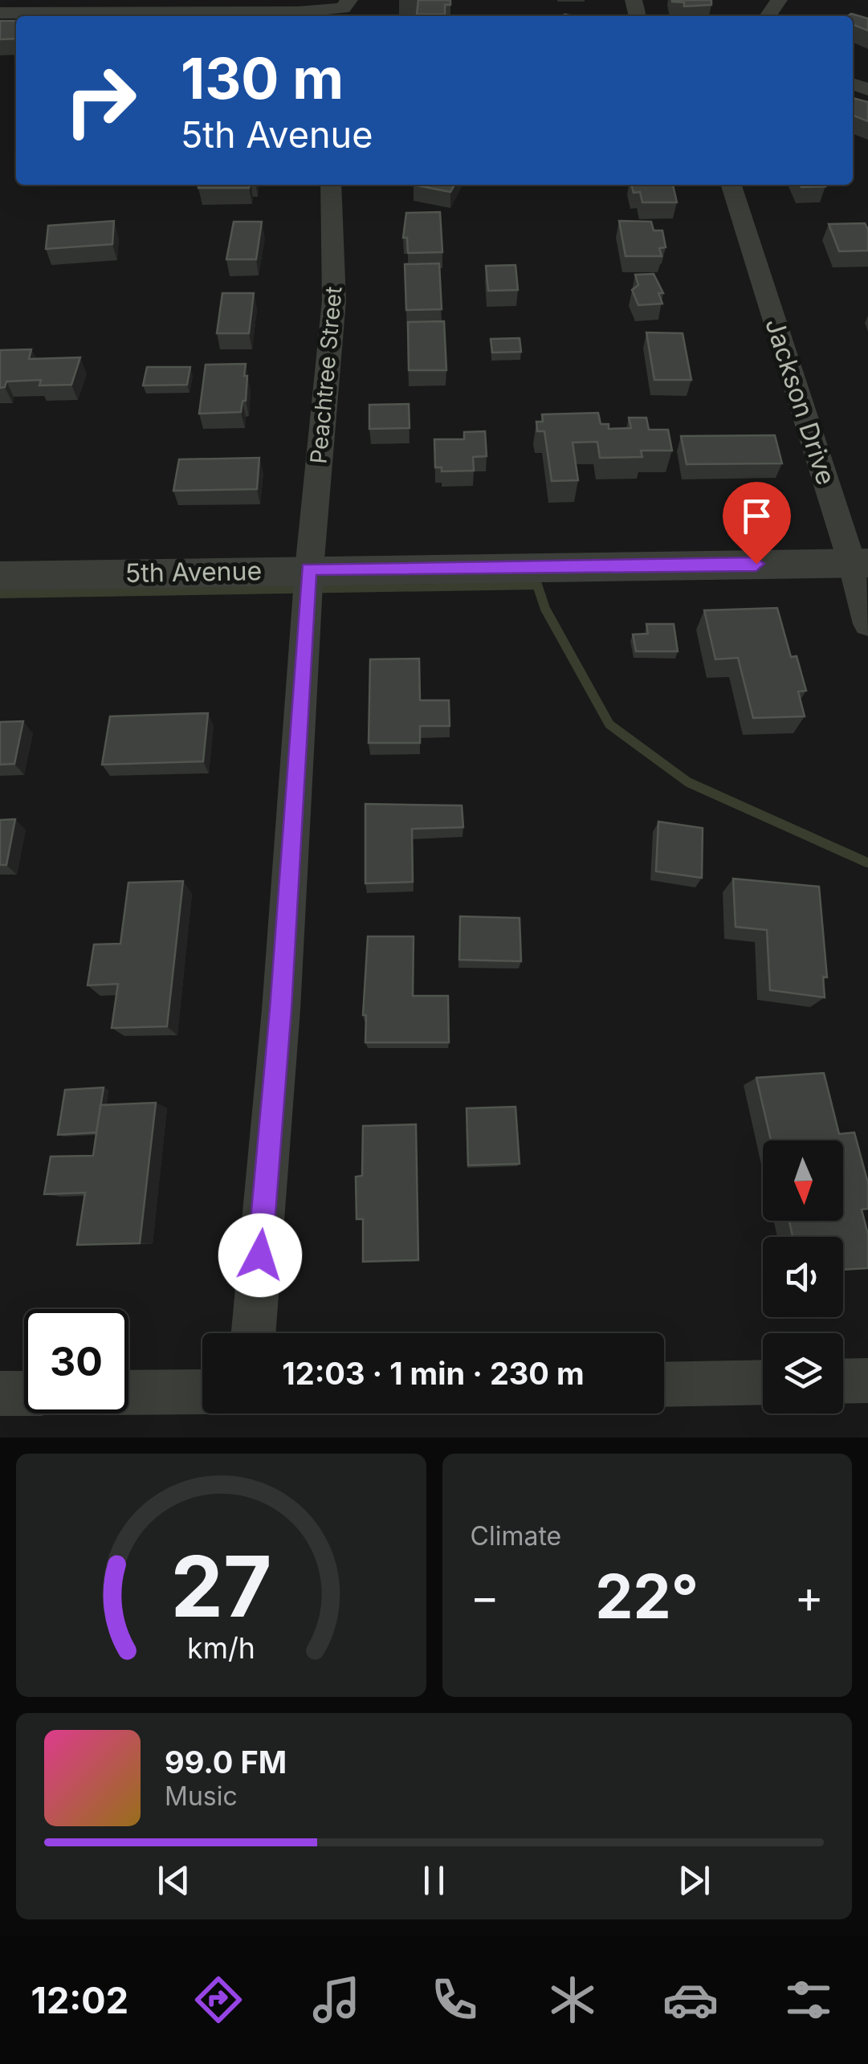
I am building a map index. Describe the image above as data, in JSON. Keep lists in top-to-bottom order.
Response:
{
  "streets": {
    "street": ["Peachtree Street", "Jackson Drive", "5th Avenue"]
  },
  "crossings": [
    ["Peachtree Street", "5th Avenue"],
    ["Jackson Drive", "5th Avenue"]
  ],
  "north": "bottom",
  "page": {
    "turn": ["130 m", "5th Avenue"],
    "limit": "30",
    "trip": "12:03 · 1 min · 230 m",
    "tile": "Climate",
    "heat": ["−", "22°", "+"],
    "song": ["99.0 FM", "Music"],
    "tabs": "12:02",
    "gauge": ["27", "km/h"]
  }
}
